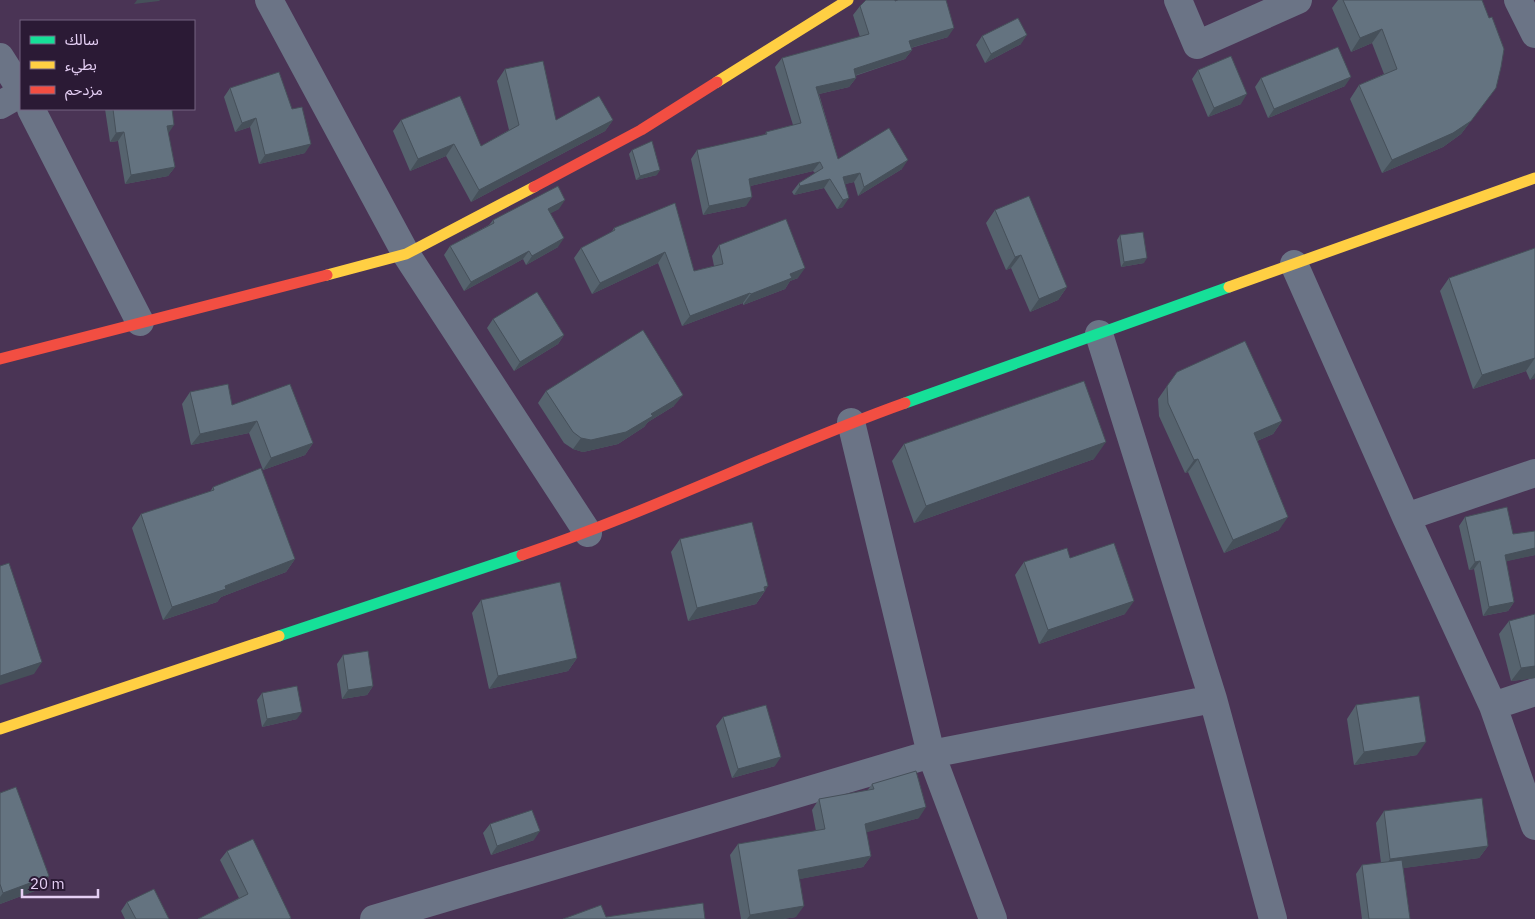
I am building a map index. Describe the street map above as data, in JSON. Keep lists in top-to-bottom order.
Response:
{
  "legend": ["سالك", "بطيء", "مزدحم"],
  "scale_bar": "20 m"
}
